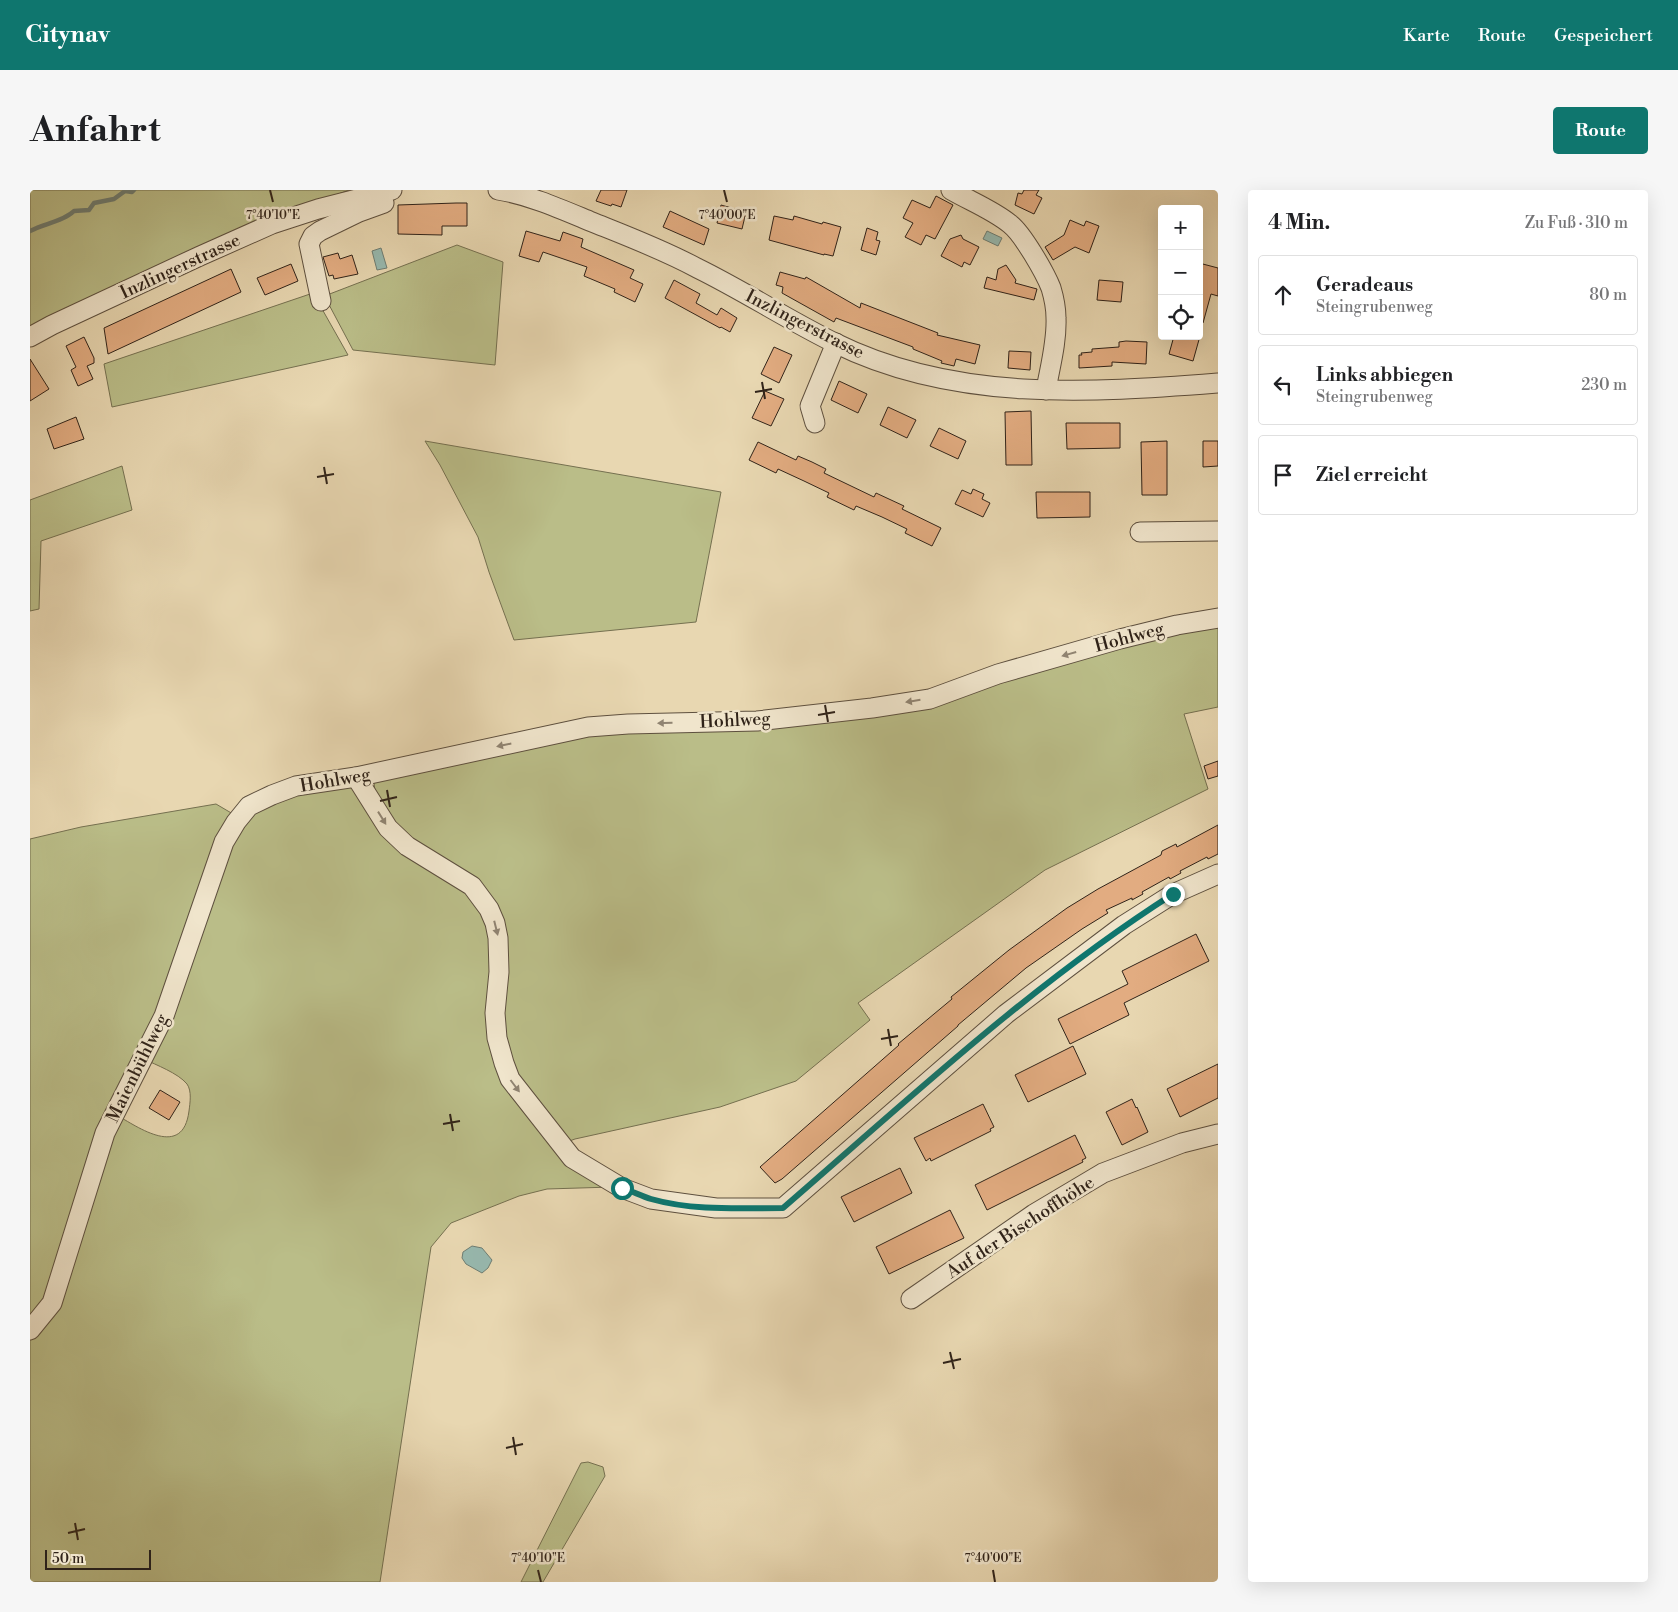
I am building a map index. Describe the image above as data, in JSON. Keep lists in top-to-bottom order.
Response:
{
  "streets": {
    "street": [
      "Inzlingerstrasse",
      "Hohlweg",
      "Maienbühlweg",
      "Auf der Bischoffhöhe"
    ]
  },
  "crossings": [
    ["Hohlweg", "Maienbühlweg"]
  ],
  "one_way": ["Hohlweg"],
  "scale_bar": "50 m",
  "page": {
    "header": "Citynav",
    "nav": ["Karte", "Route", "Gespeichert"],
    "buttons": "Route",
    "title": "Anfahrt",
    "heading": ["4 Min.", "Zu Fuß · 310 m"],
    "map_buttons": ["+", "−"],
    "list": [
      ["Geradeaus", "Steingrubenweg", "80 m"],
      ["Links abbiegen", "Steingrubenweg", "230 m"],
      "Ziel erreicht"
    ],
    "scale": "50 m"
  },
  "coordinates": ["7°40'10\"E", "7°40'00\"E"]
}
